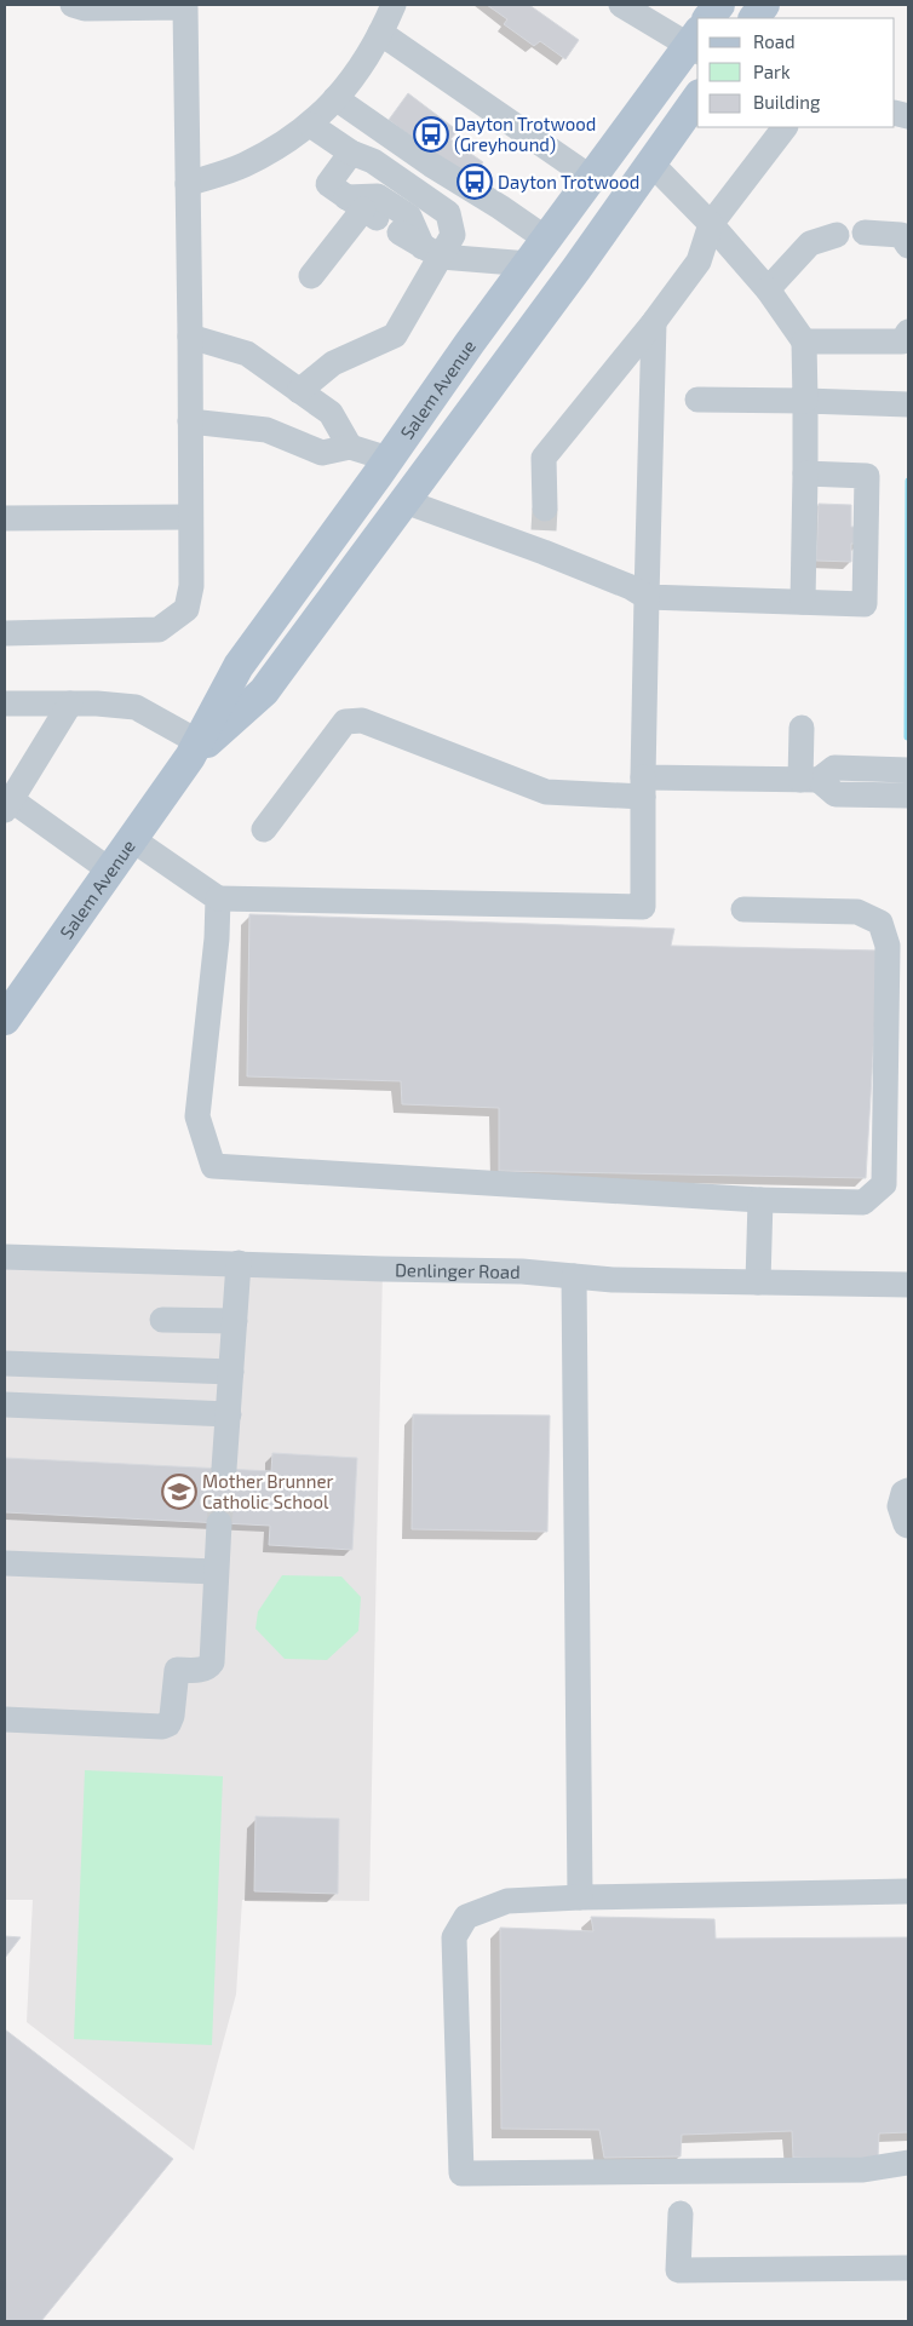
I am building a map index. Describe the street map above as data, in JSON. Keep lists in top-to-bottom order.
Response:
{
  "streets": {
    "main road": ["Salem Avenue"],
    "street": ["Denlinger Road"]
  },
  "places": {
    "bus stop": ["Dayton Trotwood (Greyhound)", "Dayton Trotwood"],
    "school or university": ["Mother Brunner Catholic School"]
  },
  "legend": ["Road", "Park", "Building"]
}
